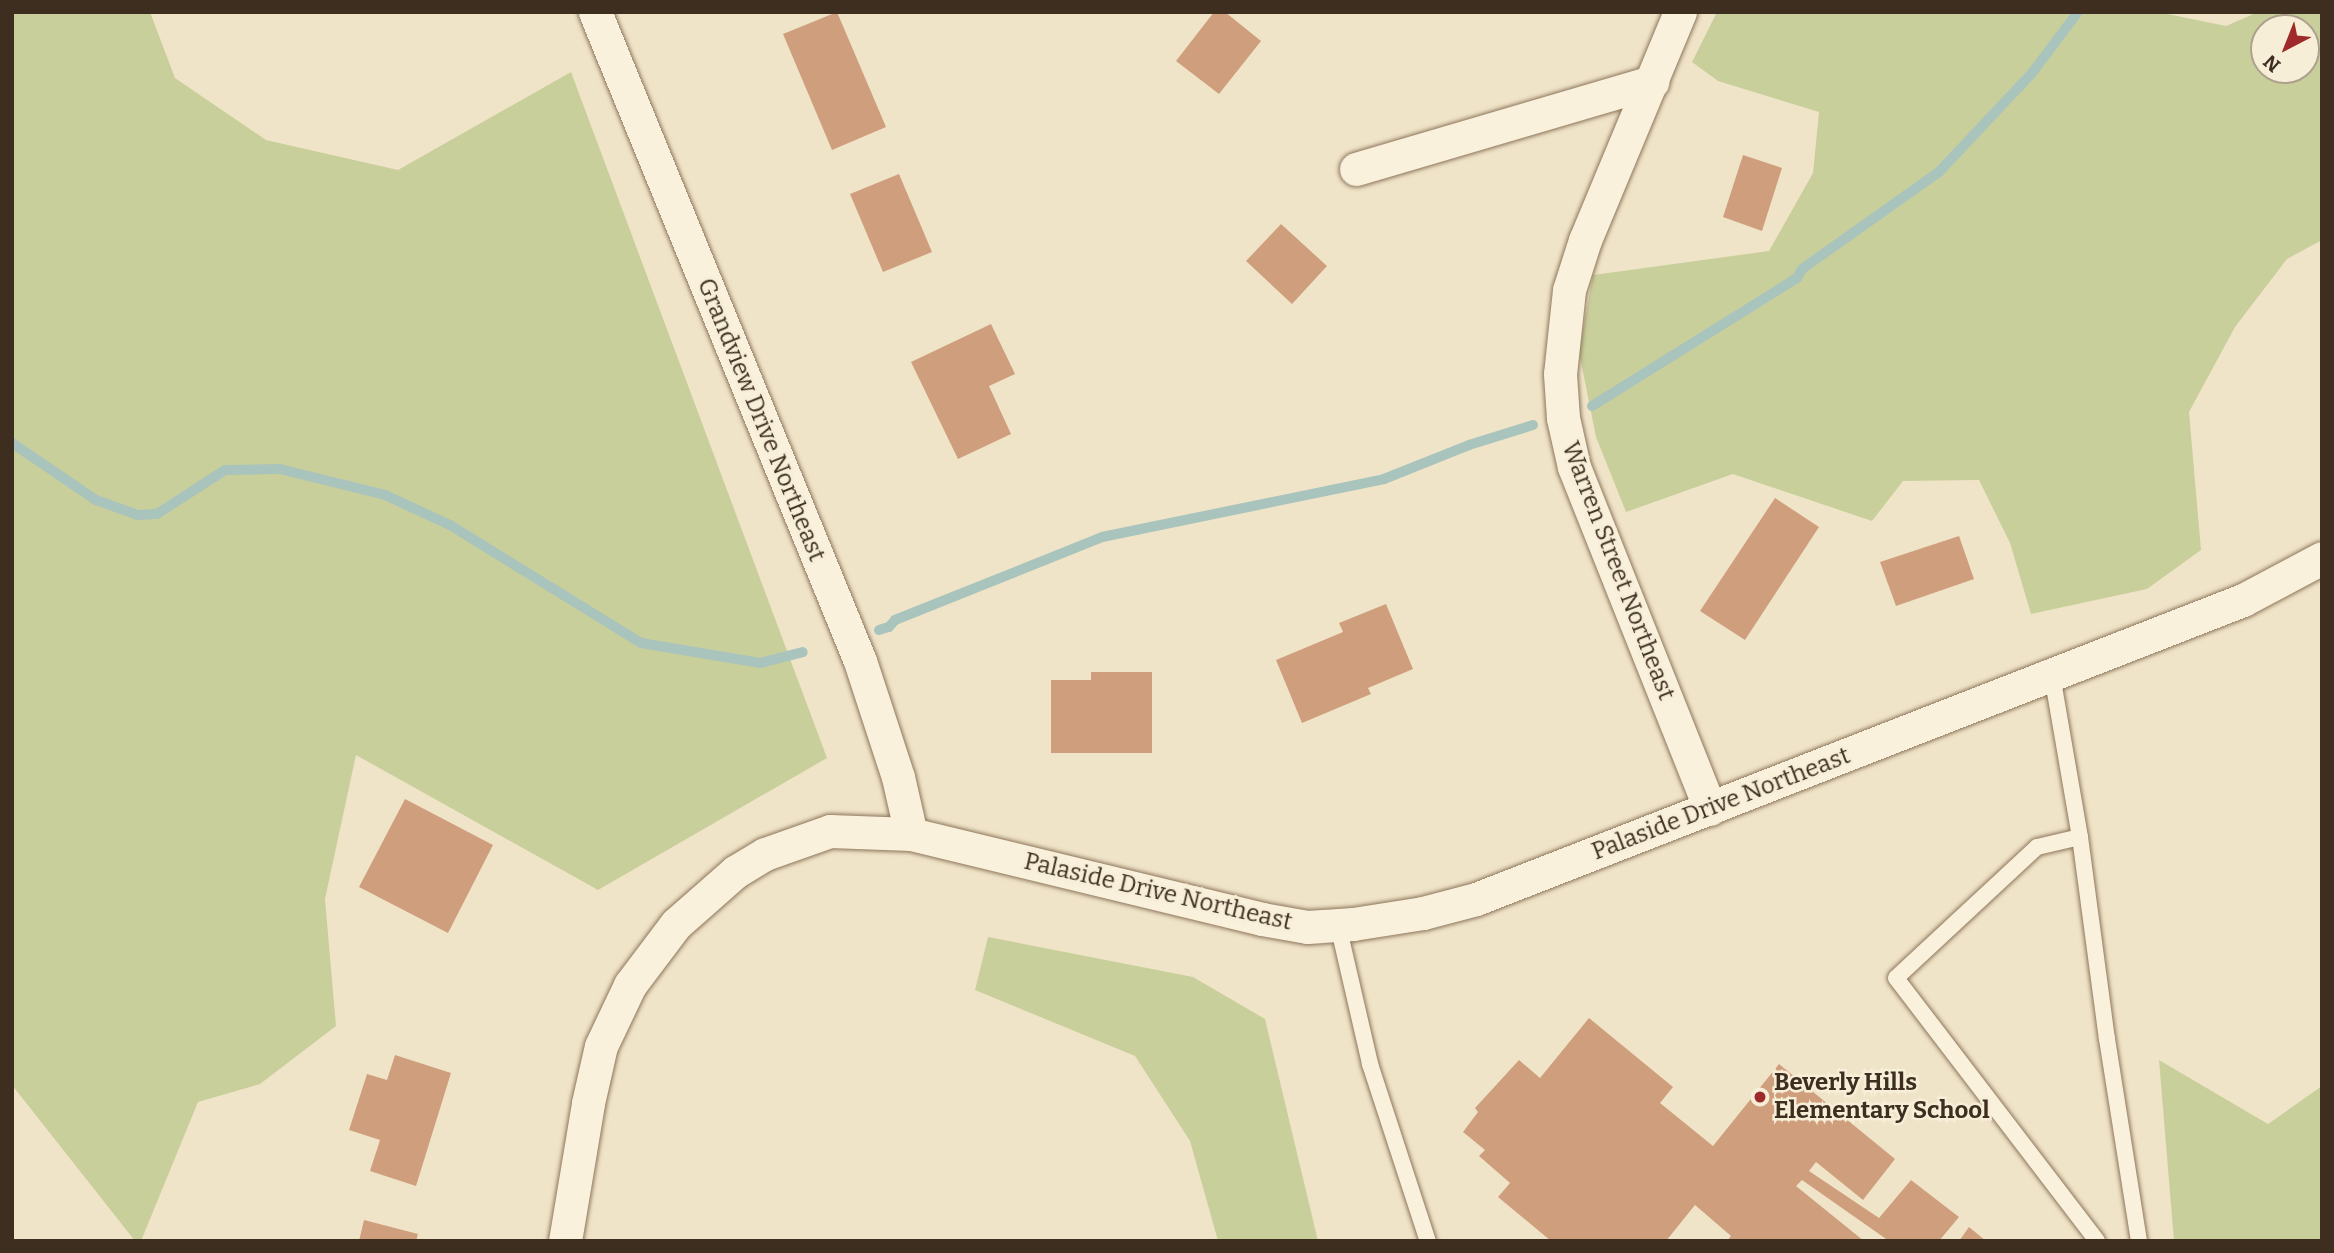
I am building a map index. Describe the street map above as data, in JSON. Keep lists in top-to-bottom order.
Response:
{
  "streets": {
    "street": ["Grandview Drive Northeast", "Warren Street Northeast", "Palaside Drive Northeast"]
  },
  "crossings": [
    ["Grandview Drive Northeast", "Palaside Drive Northeast"],
    ["Warren Street Northeast", "Palaside Drive Northeast"]
  ],
  "places": ["Beverly Hills Elementary School"],
  "north": "bottom left"
}
